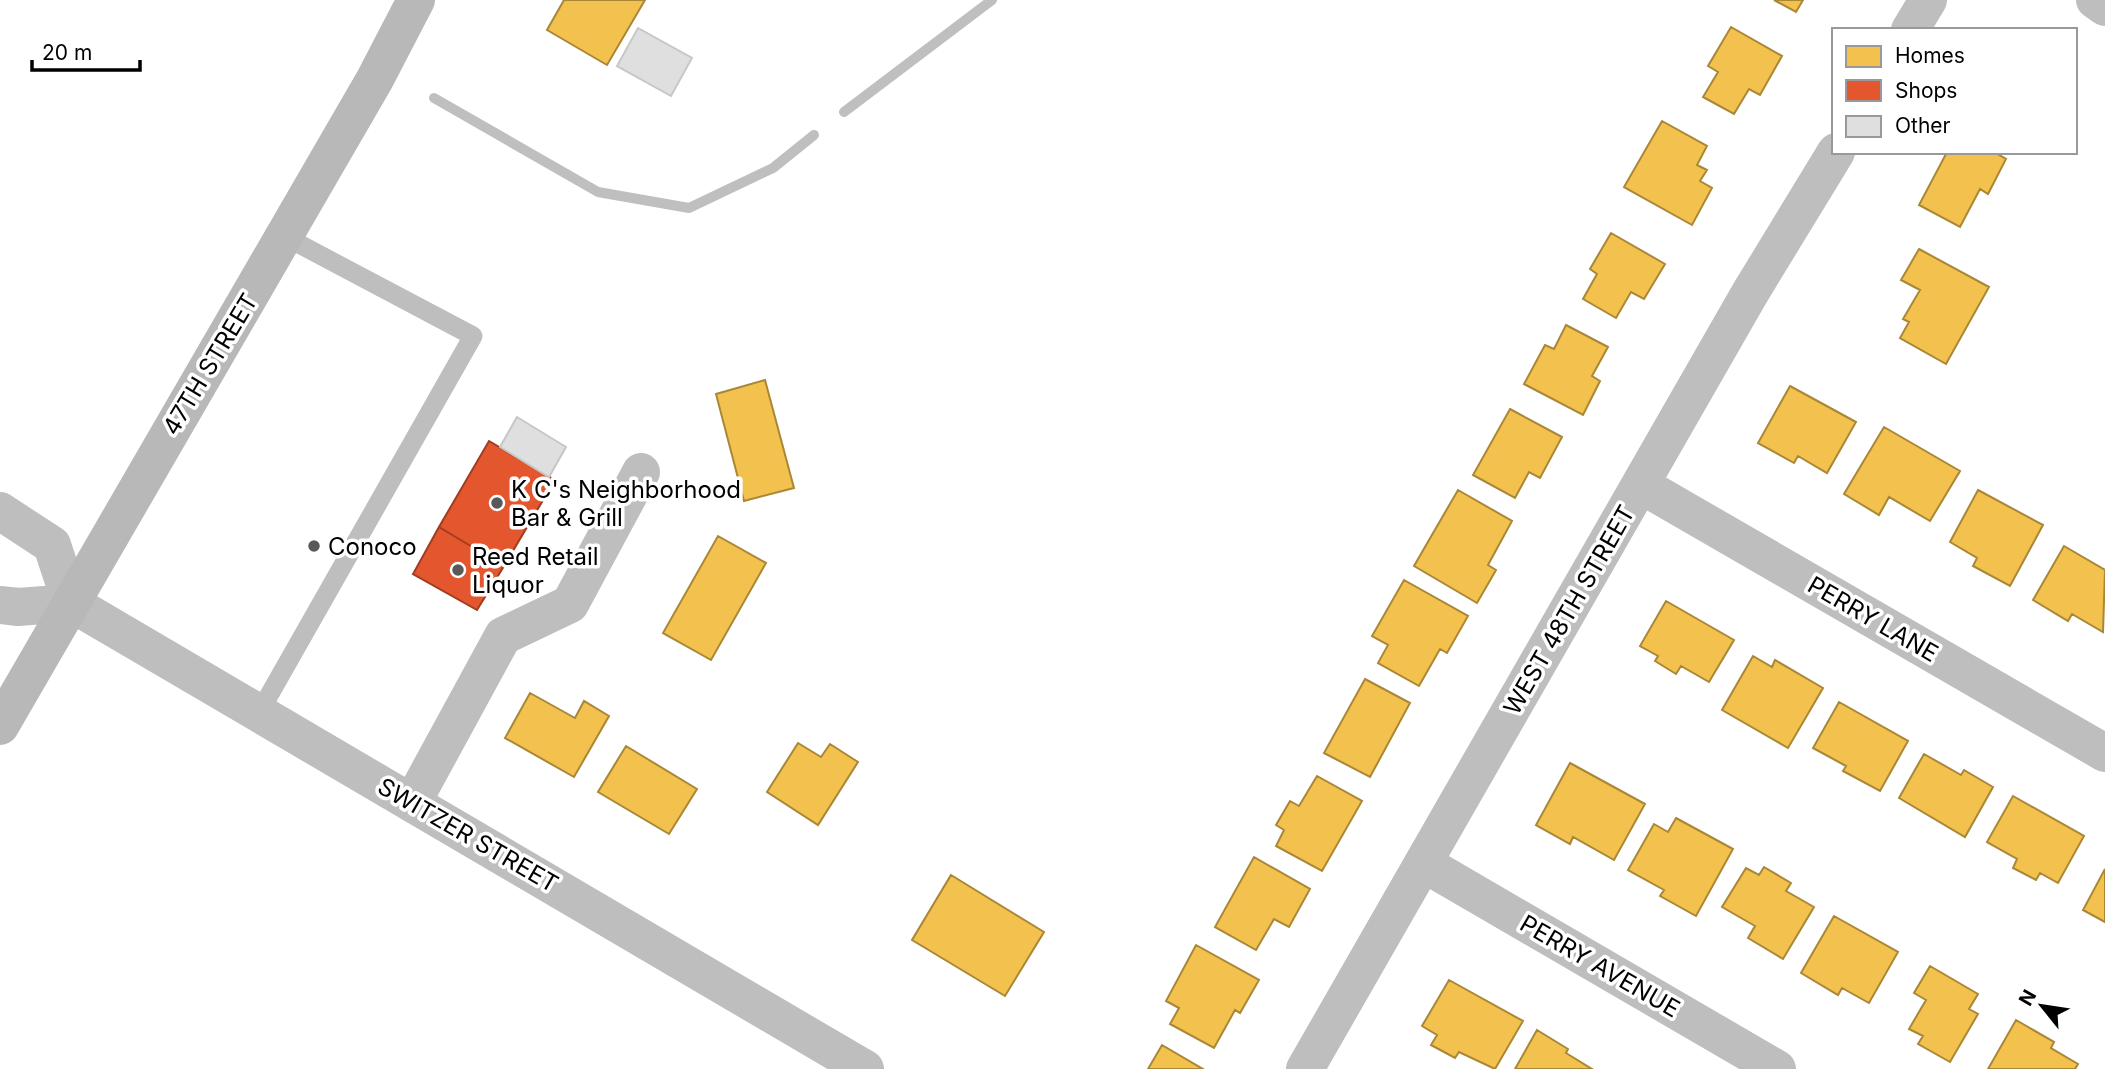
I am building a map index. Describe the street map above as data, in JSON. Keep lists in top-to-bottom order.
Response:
{
  "streets": {
    "main road": ["47TH STREET"],
    "street": [
      "WEST 48TH STREET",
      "PERRY LANE",
      "SWITZER STREET",
      "PERRY AVENUE"
    ]
  },
  "crossings": [
    ["47TH STREET", "SWITZER STREET"],
    ["WEST 48TH STREET", "PERRY LANE"],
    ["WEST 48TH STREET", "PERRY AVENUE"]
  ],
  "places": ["K C's Neighborhood Bar & Grill", "Conoco", "Reed Retail Liquor"],
  "legend": ["Homes", "Shops", "Other"],
  "scale_bar": "20 m",
  "north": "top left"
}
